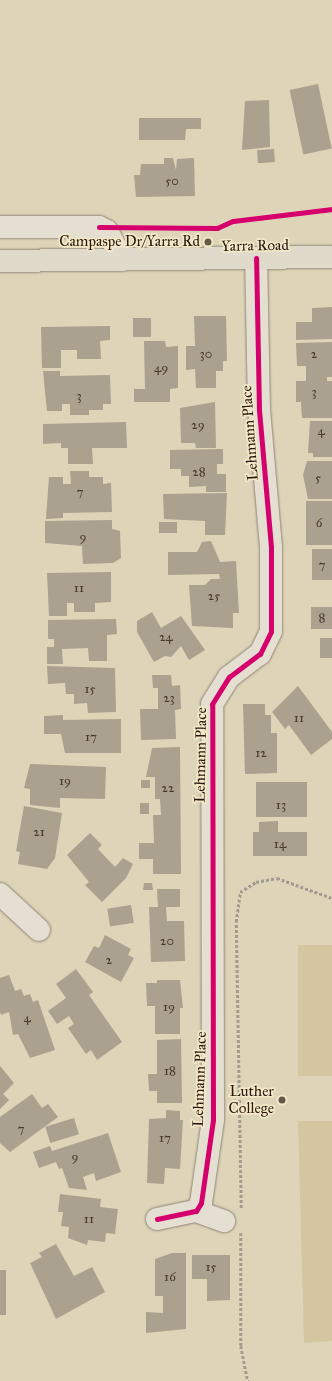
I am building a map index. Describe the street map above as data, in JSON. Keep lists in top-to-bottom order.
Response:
{
  "streets": {
    "main road": ["Yarra Road"],
    "street": ["Lehmann Place"]
  },
  "crossings": [
    ["Yarra Road", "Lehmann Place"]
  ],
  "places": ["Campaspe Dr/Yarra Rd", "Luther College"],
  "house_numbers": [
    "50",
    "30",
    "2",
    "49",
    "3",
    "3",
    "29",
    "4",
    "28",
    "5",
    "7",
    "6",
    "9",
    "7",
    "11",
    "25",
    "8",
    "24",
    "15",
    "23",
    "11",
    "17",
    "12",
    "19",
    "22",
    "13",
    "21",
    "14",
    "20",
    "2",
    "19",
    "4",
    "18",
    "7",
    "17",
    "9",
    "11",
    "15",
    "16"
  ]
}
